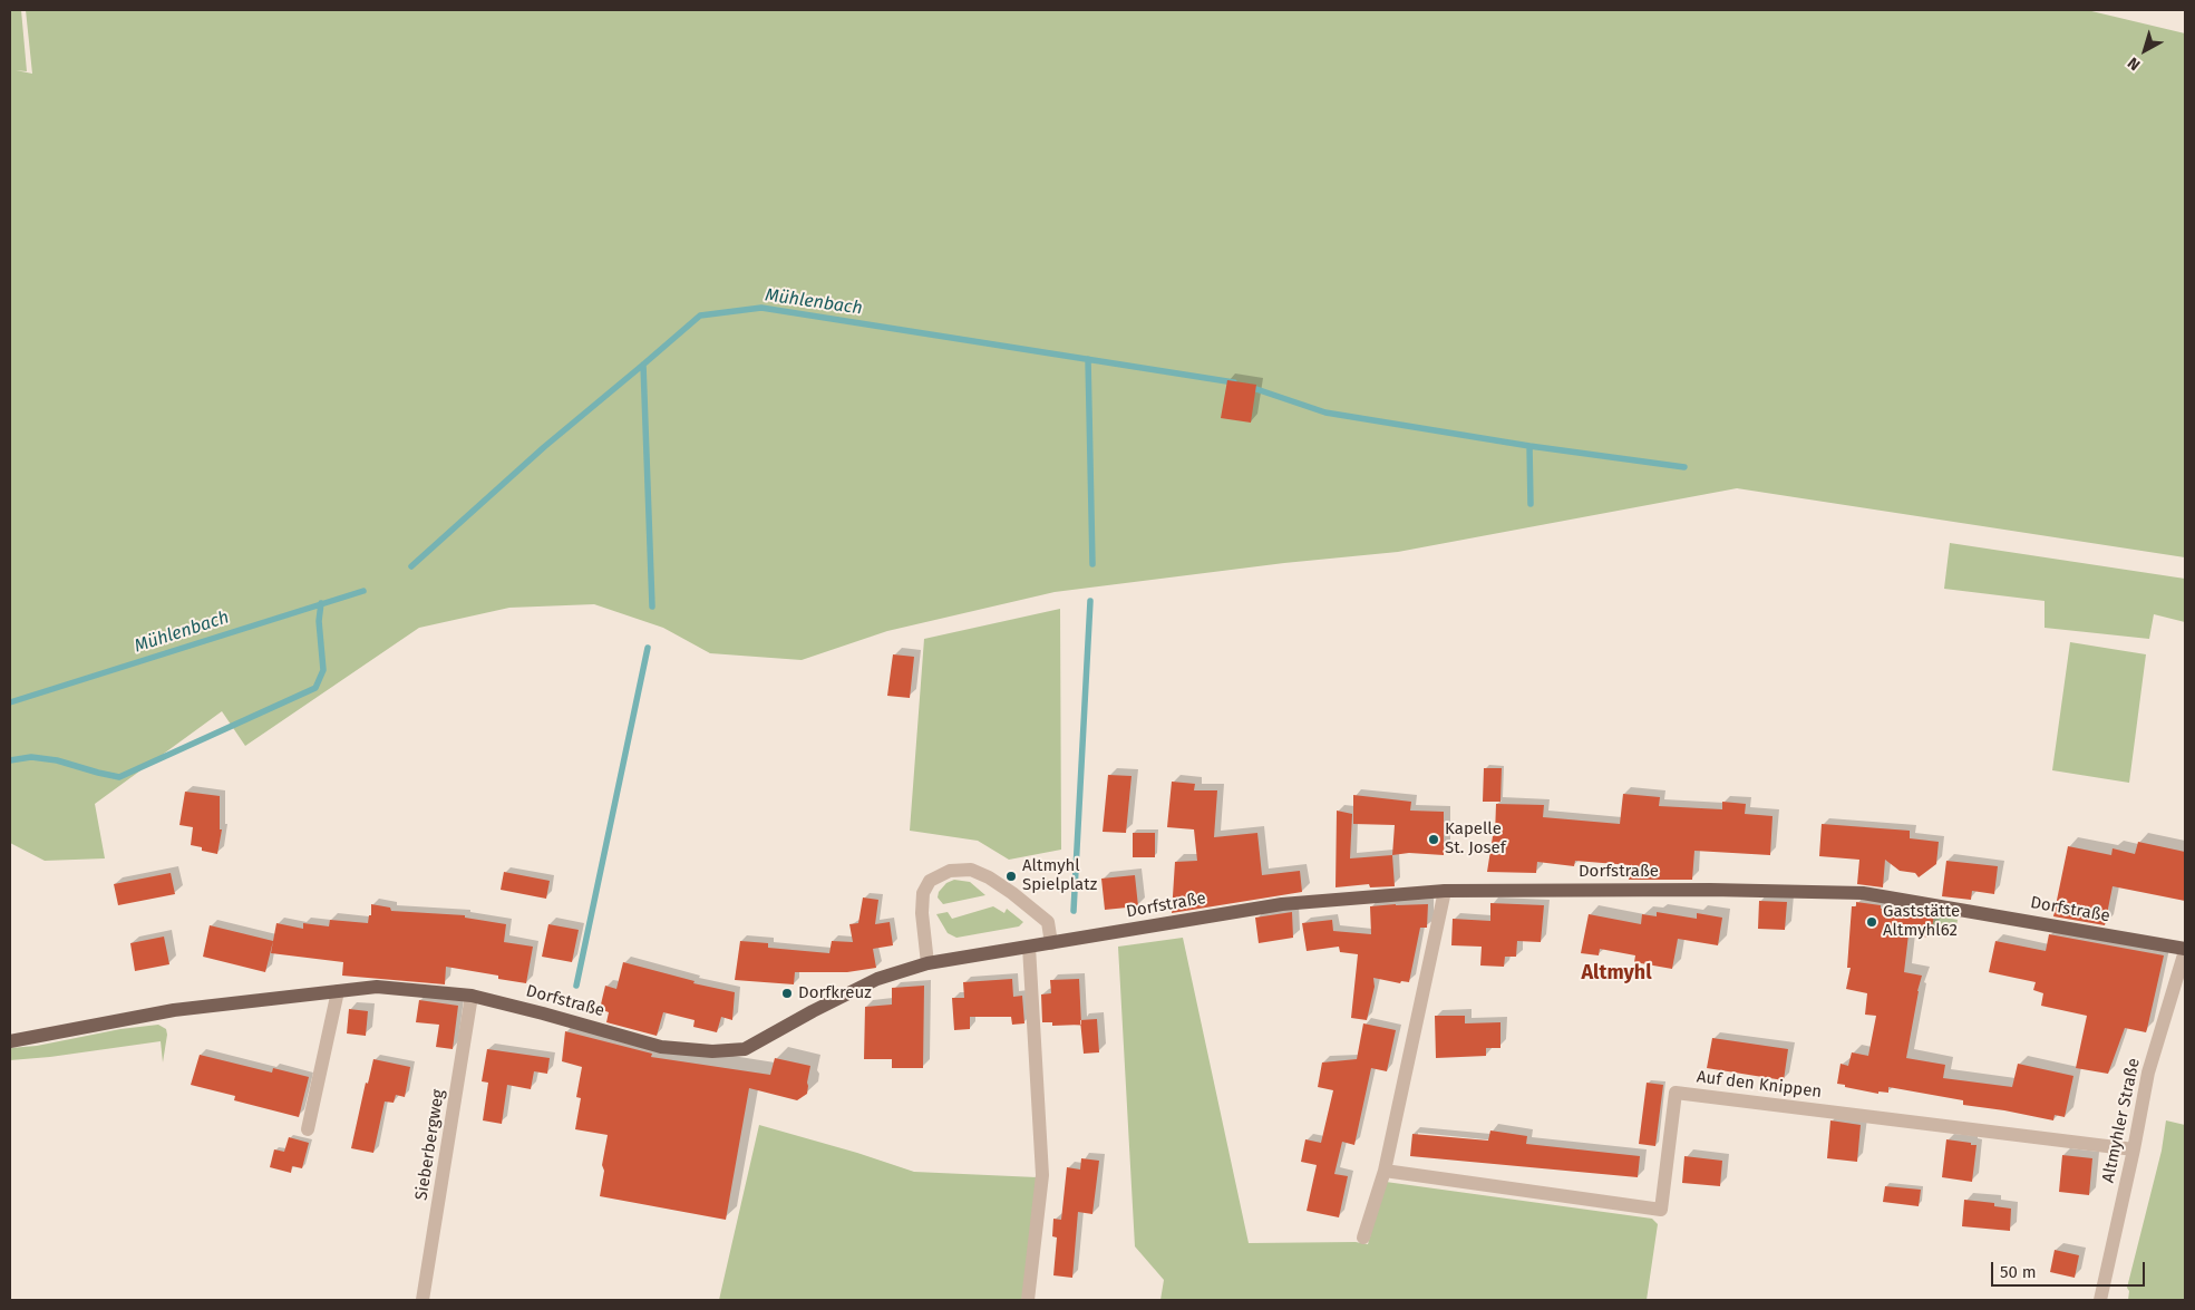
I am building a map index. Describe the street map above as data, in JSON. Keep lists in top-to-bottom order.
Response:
{
  "streets": {
    "main road": ["Dorfstraße"],
    "street": ["Auf den Knippen", "Altmyhler Straße", "Sieberbergweg"]
  },
  "crossings": [
    ["Dorfstraße", "Altmyhler Straße"],
    ["Dorfstraße", "Sieberbergweg"],
    ["Auf den Knippen", "Altmyhler Straße"]
  ],
  "districts": ["Altmyhl"],
  "water": ["Mühlenbach"],
  "places": [
    "Kapelle St. Josef",
    "Altmyhl Spielplatz",
    "Gaststätte Altmyhl62",
    "Dorfkreuz"
  ],
  "scale_bar": "50 m",
  "north": "bottom left"
}
